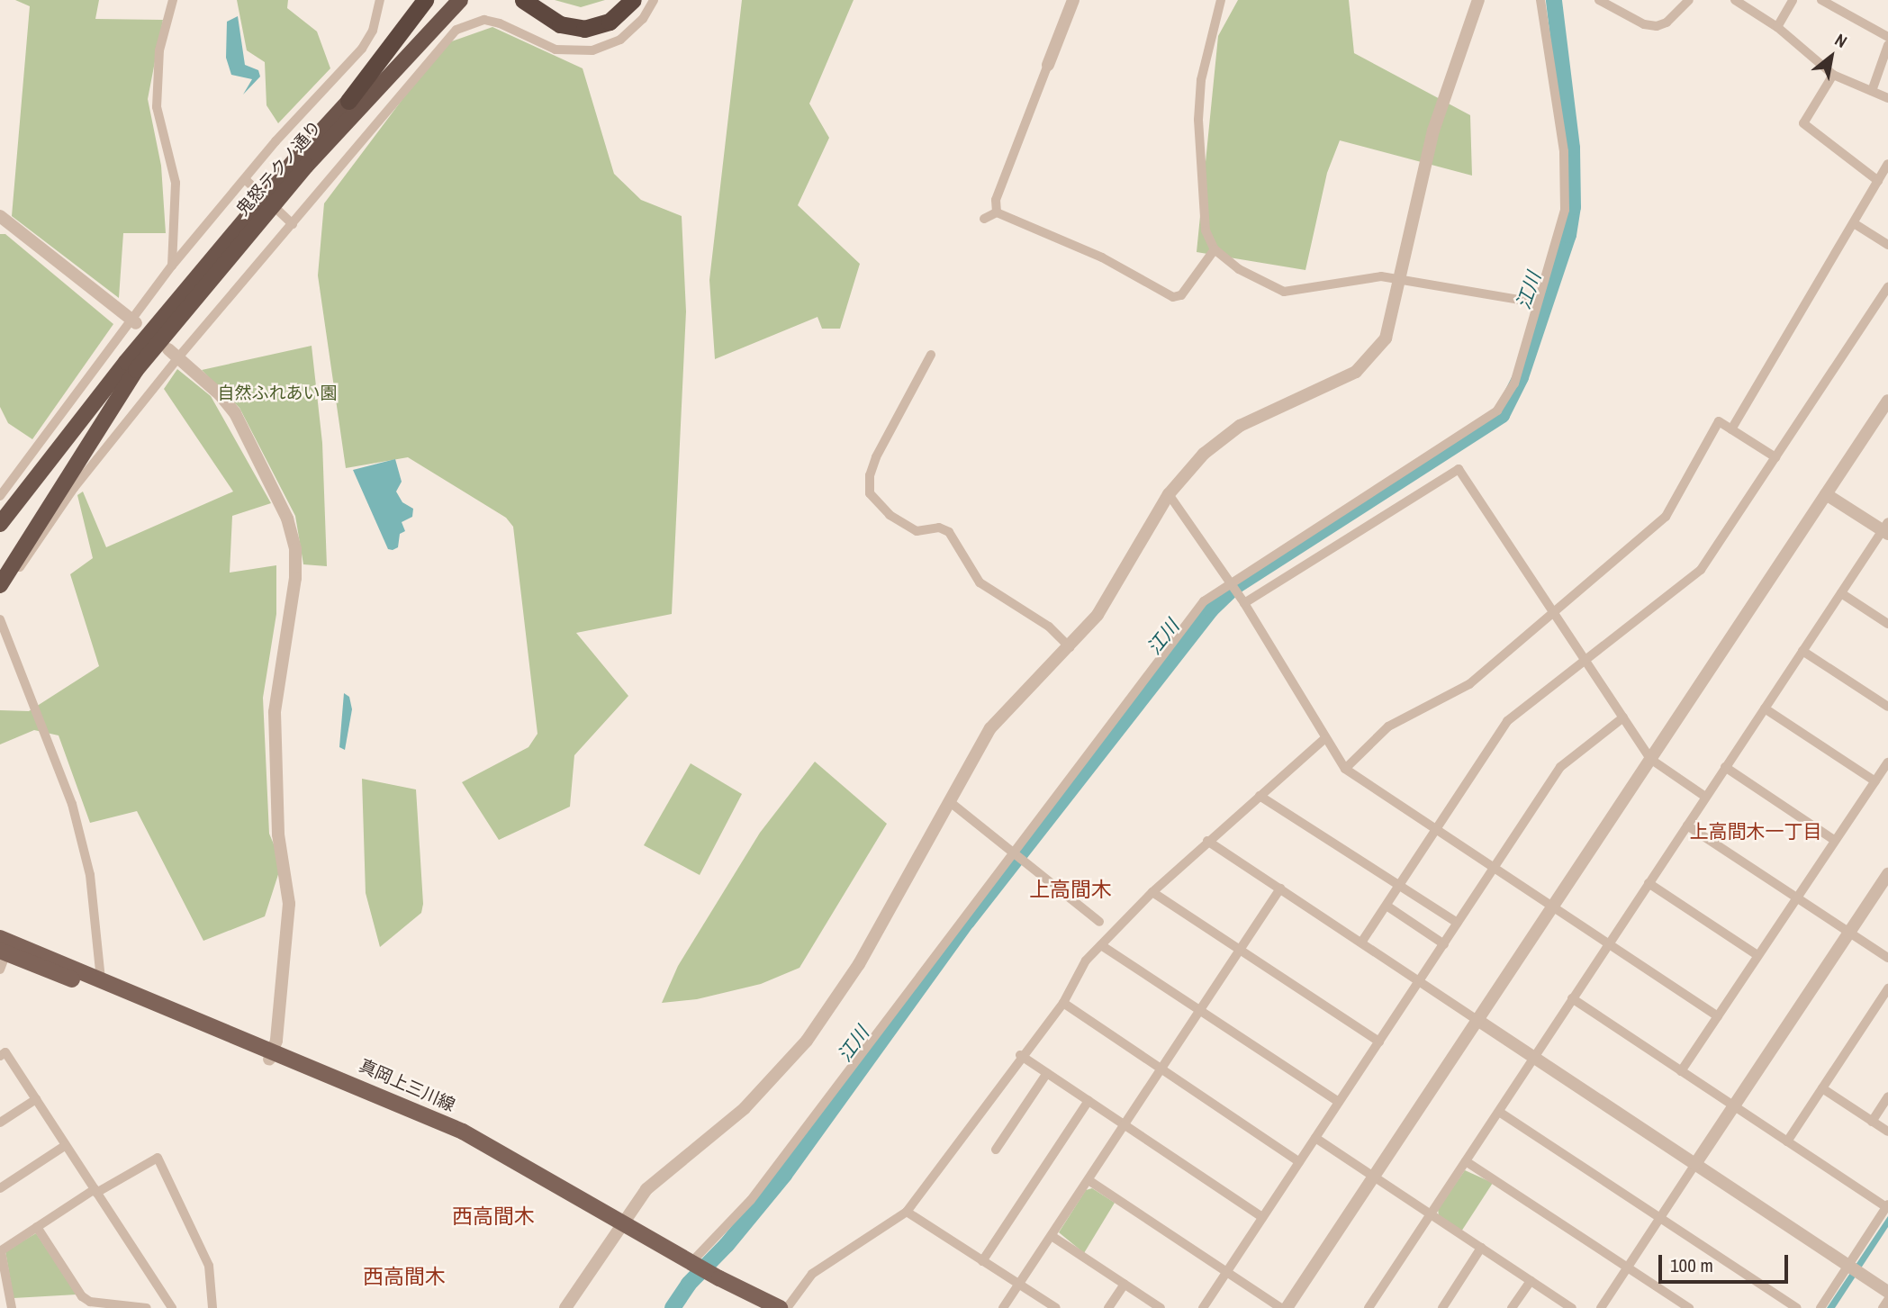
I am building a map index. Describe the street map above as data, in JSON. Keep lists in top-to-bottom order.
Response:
{
  "streets": {
    "highway": ["鬼怒テクノ通り"],
    "main road": ["真岡上三川線"]
  },
  "districts": [
    "上高間木一丁目",
    "上高間木",
    "西高間木",
    "西高間木"
  ],
  "water": ["江川"],
  "parks": ["自然ふれあい園"],
  "scale_bar": "100 m",
  "north": "top right"
}
